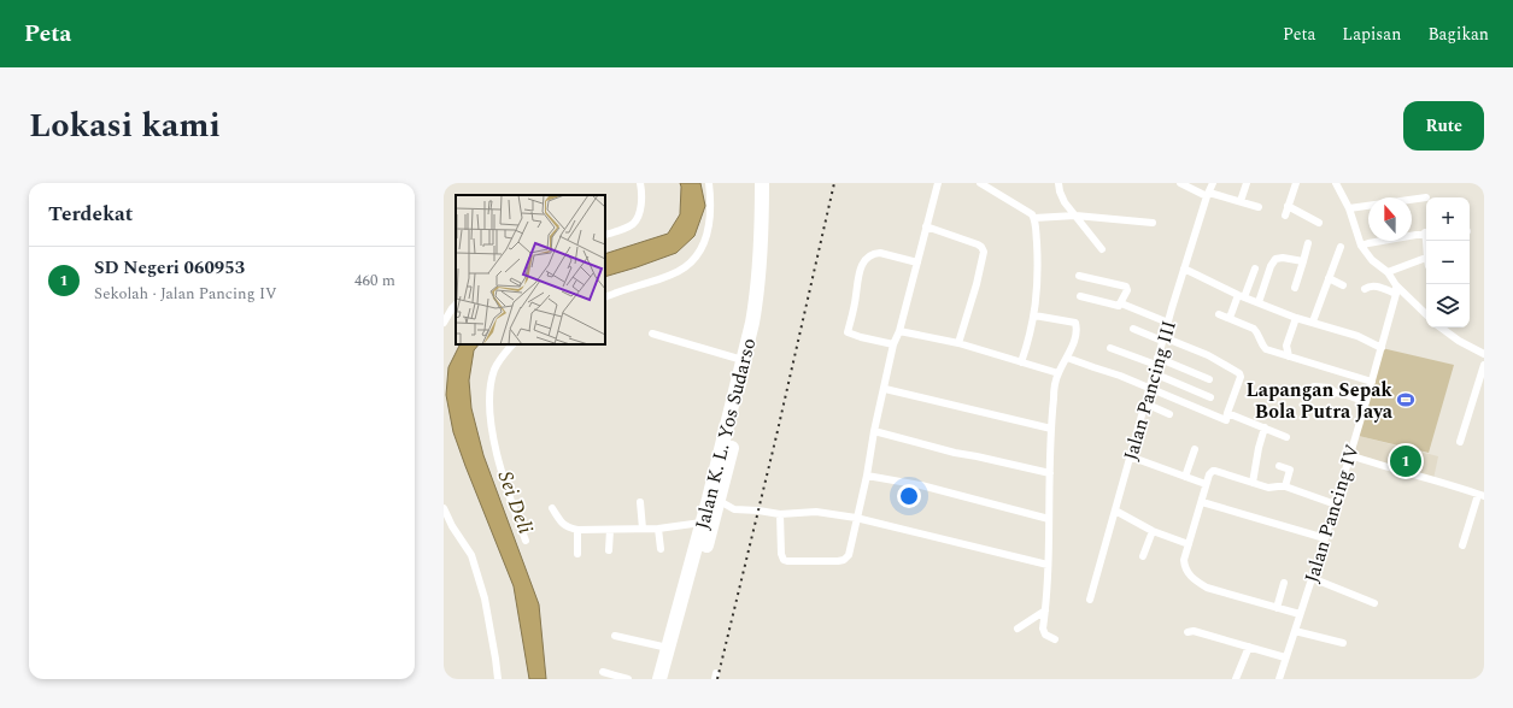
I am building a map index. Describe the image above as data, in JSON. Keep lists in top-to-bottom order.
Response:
{
  "streets": {
    "highway": ["Jalan K. L. Yos Sudarso"],
    "street": ["Jalan Pancing III", "Jalan Pancing IV"]
  },
  "water": ["Sei Deli"],
  "places": {
    "sports": ["Lapangan Sepak Bola Putra Jaya"]
  },
  "north": "top",
  "page": {
    "header": "Peta",
    "nav": ["Peta", "Lapisan", "Bagikan"],
    "title": "Lokasi kami",
    "buttons": "Rute",
    "heading": "Terdekat",
    "map_buttons": ["+", "−"],
    "list": [
      {
        "mark": "1",
        "name": "SD Negeri 060953",
        "note": "Sekolah · Jalan Pancing IV",
        "value": "460 m"
      }
    ],
    "pins": "1"
  }
}
